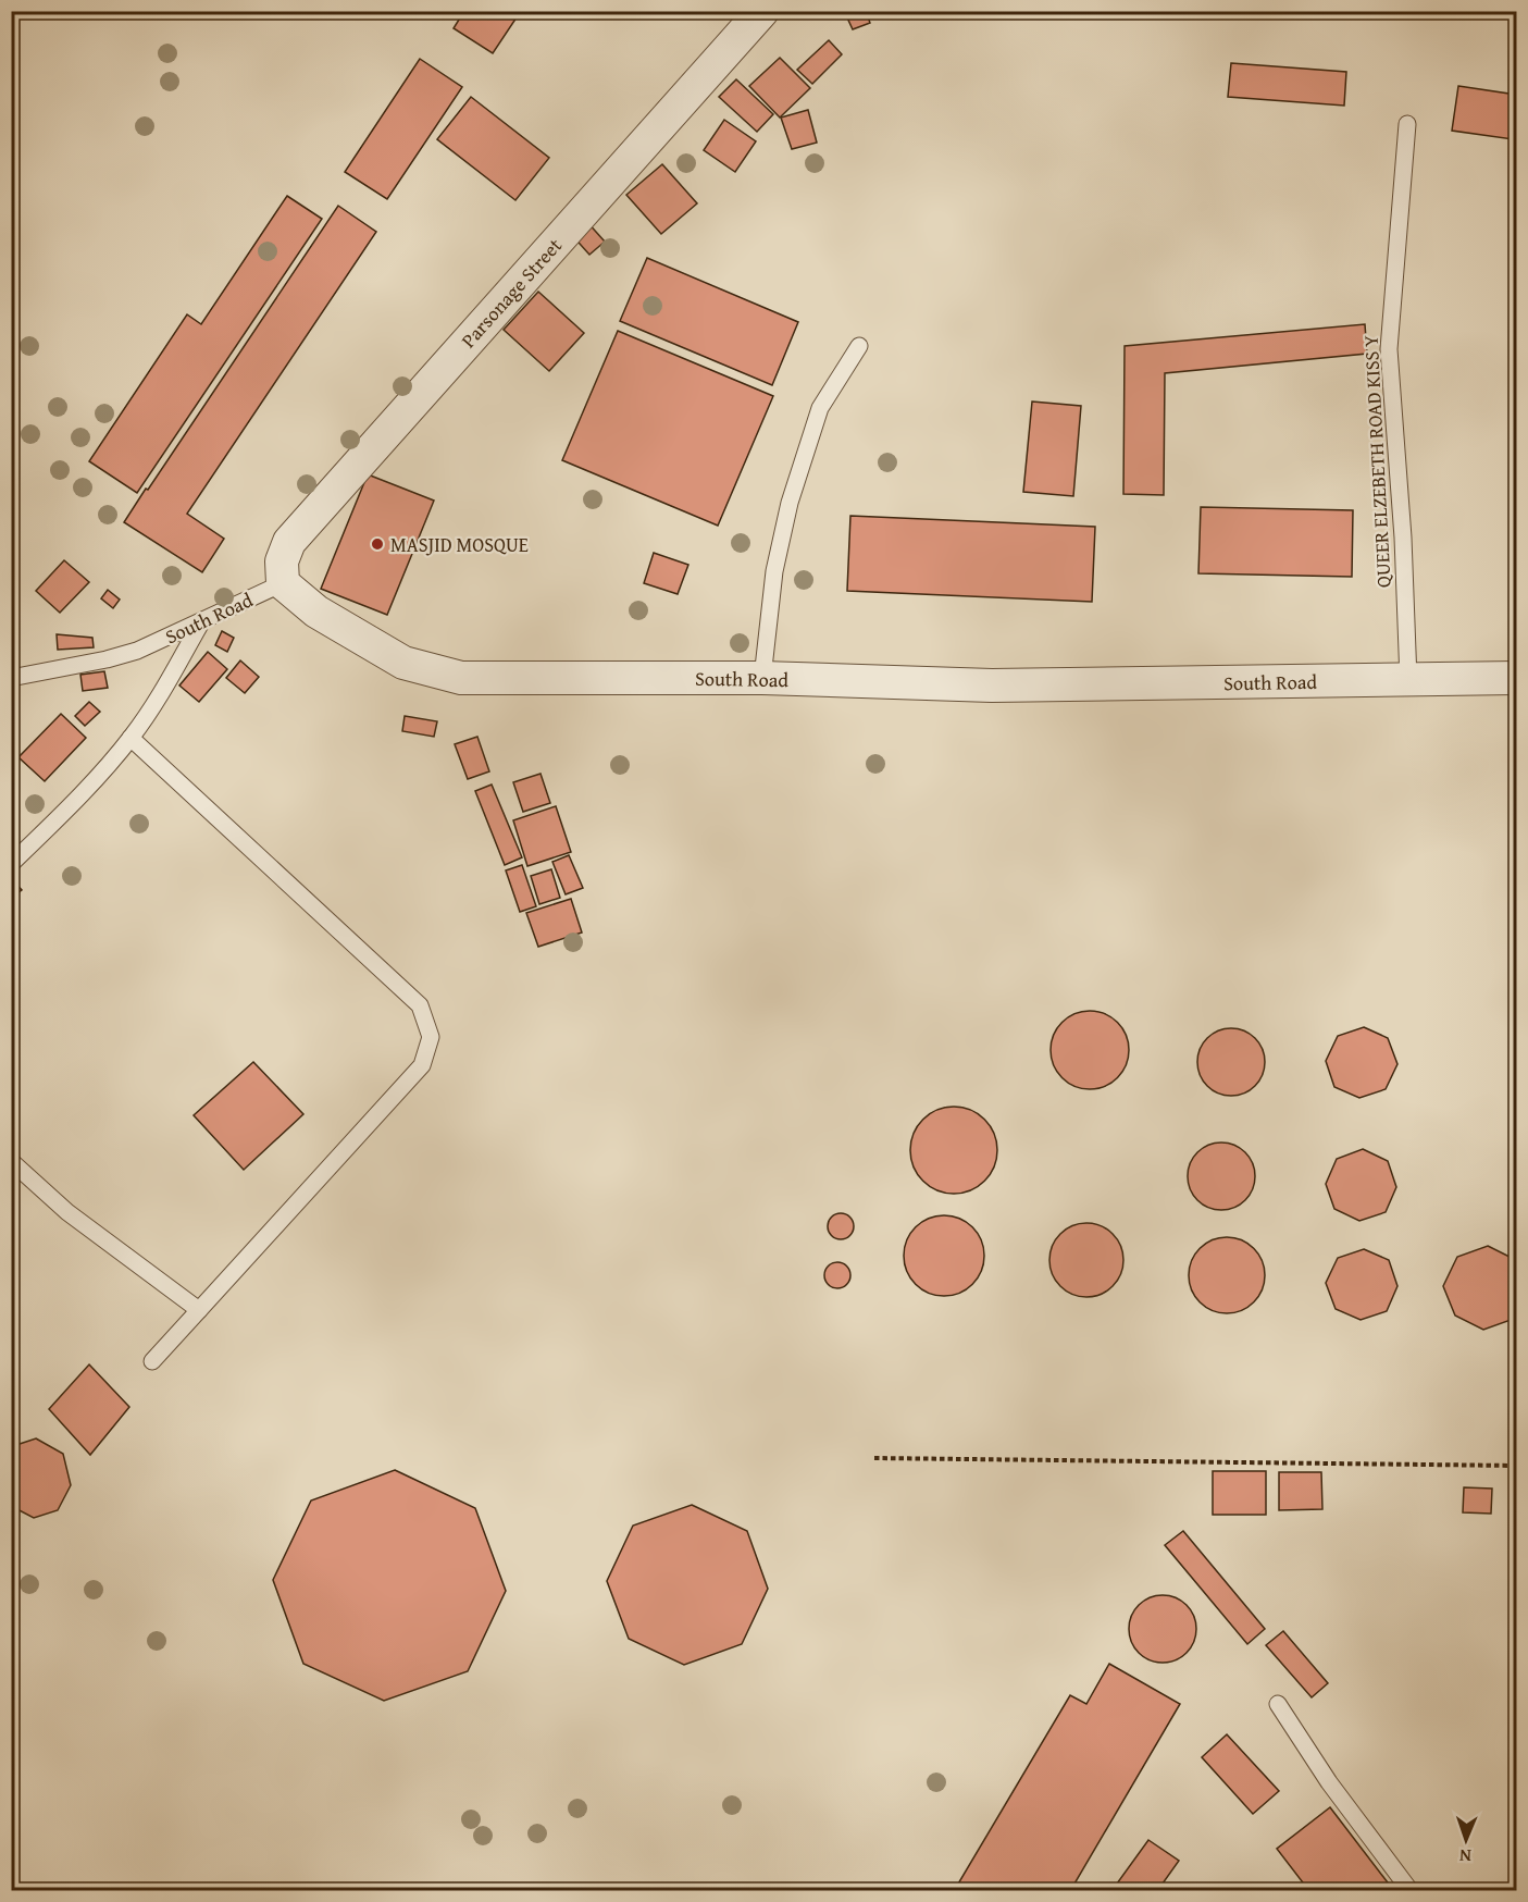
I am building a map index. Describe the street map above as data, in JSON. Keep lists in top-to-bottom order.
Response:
{
  "streets": {
    "street": ["Parsonage Street", "South Road"],
    "lane": ["QUEER ELZEBETH ROAD KISS Y"]
  },
  "crossings": [
    ["Parsonage Street", "South Road"],
    ["QUEER ELZEBETH ROAD KISS Y", "South Road"]
  ],
  "places": ["MASJID MOSQUE"],
  "north": "bottom"
}
